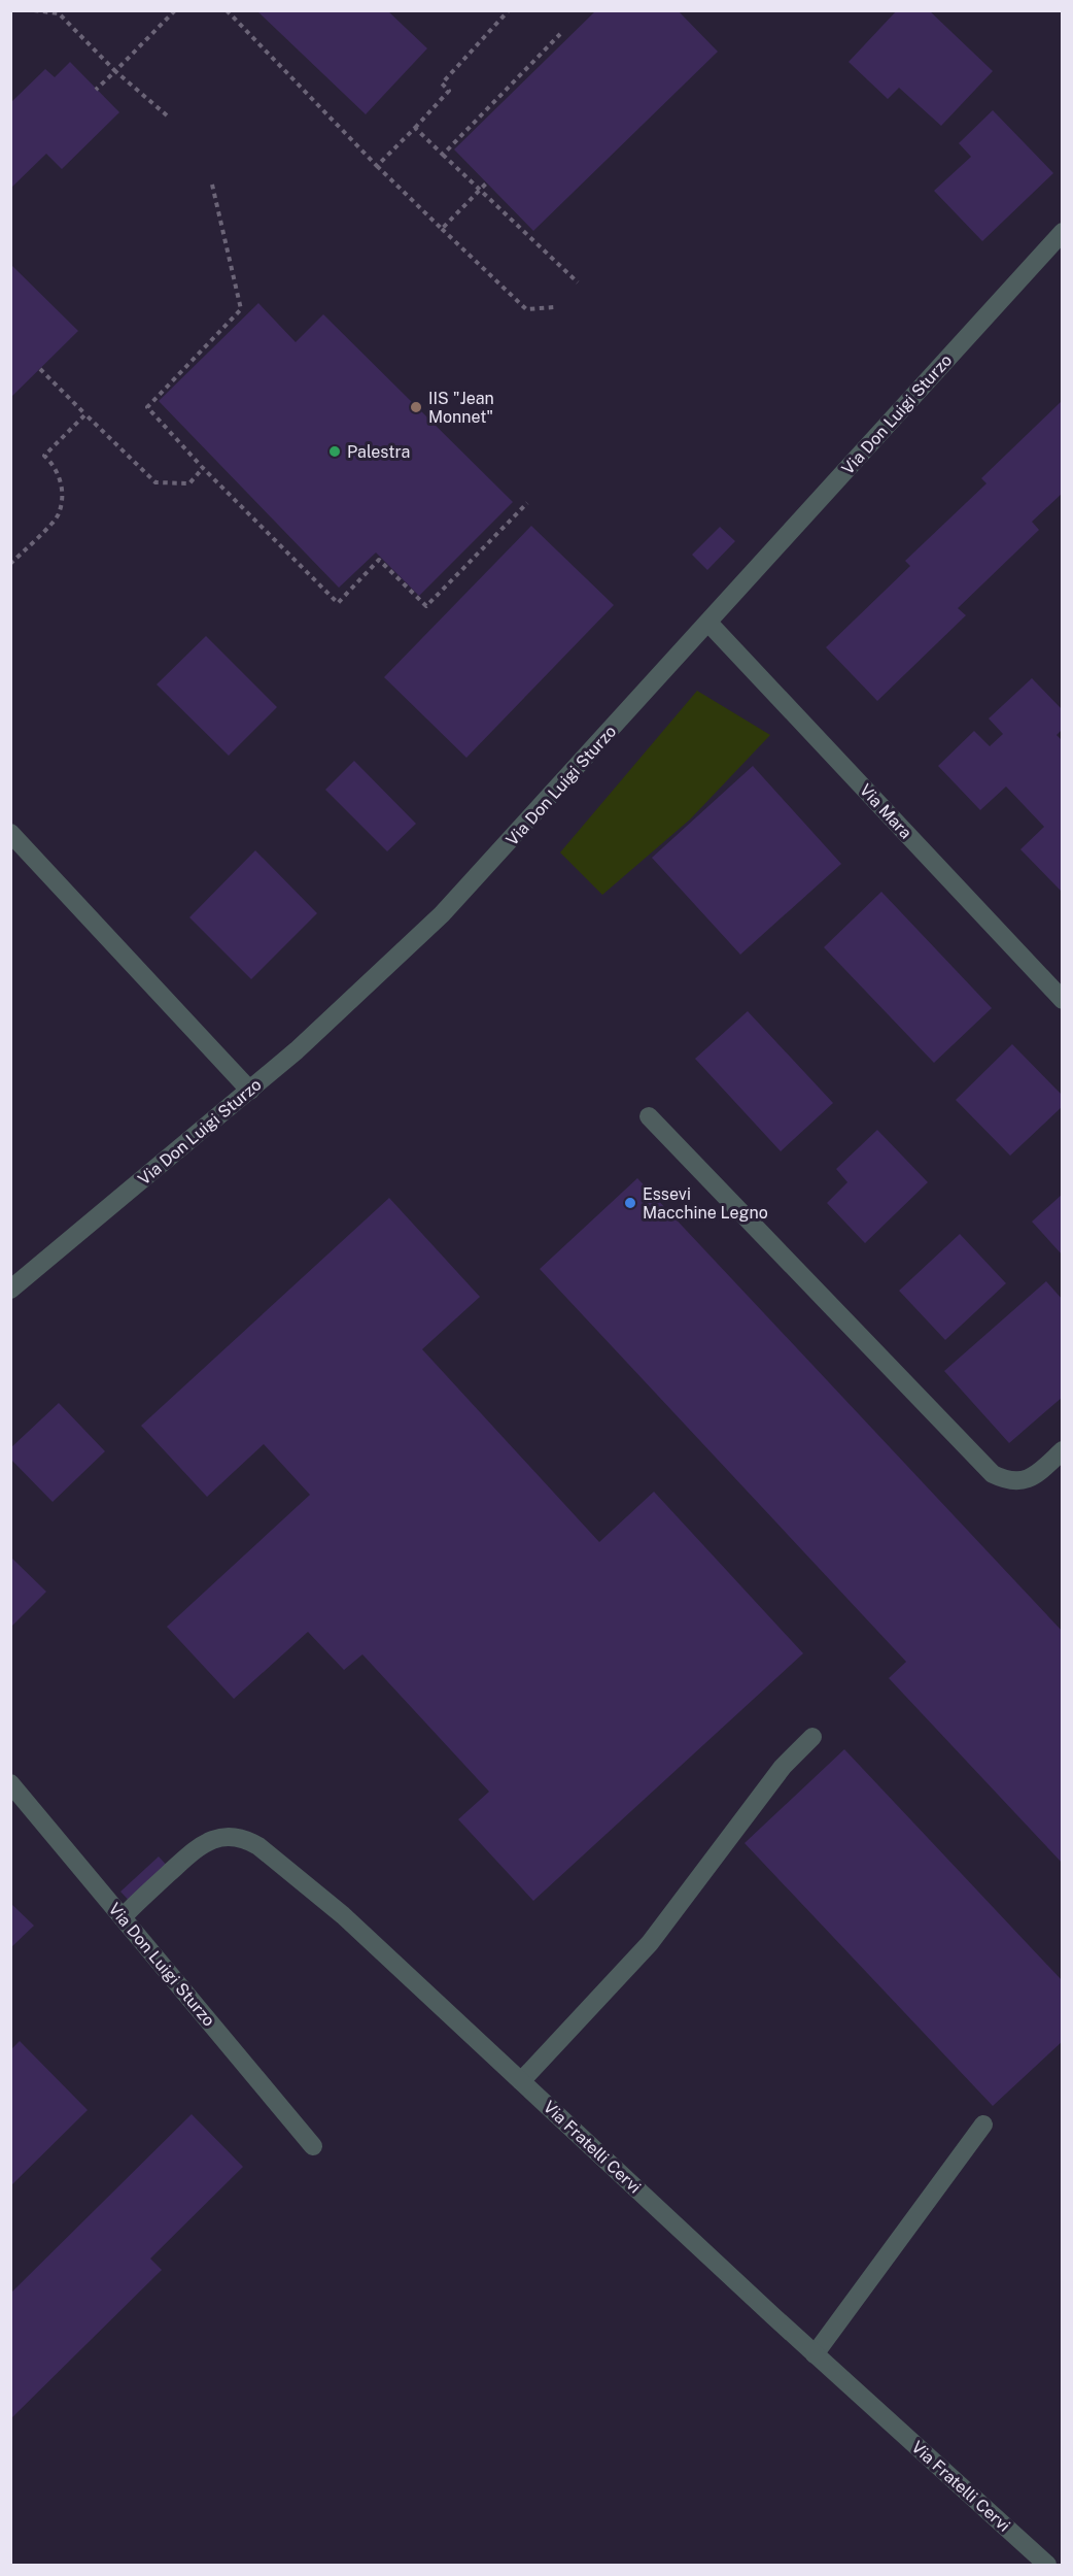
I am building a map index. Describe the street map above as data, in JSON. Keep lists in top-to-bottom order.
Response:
{
  "streets": {
    "street": ["Via Don Luigi Sturzo", "Via Mara", "Via Fratelli Cervi"]
  },
  "crossings": [
    ["Via Don Luigi Sturzo", "Via Mara"],
    ["Via Don Luigi Sturzo", "Via Fratelli Cervi"]
  ],
  "places": ["IIS \"Jean Monnet\"", "Palestra", "Essevi Macchine Legno"]
}
